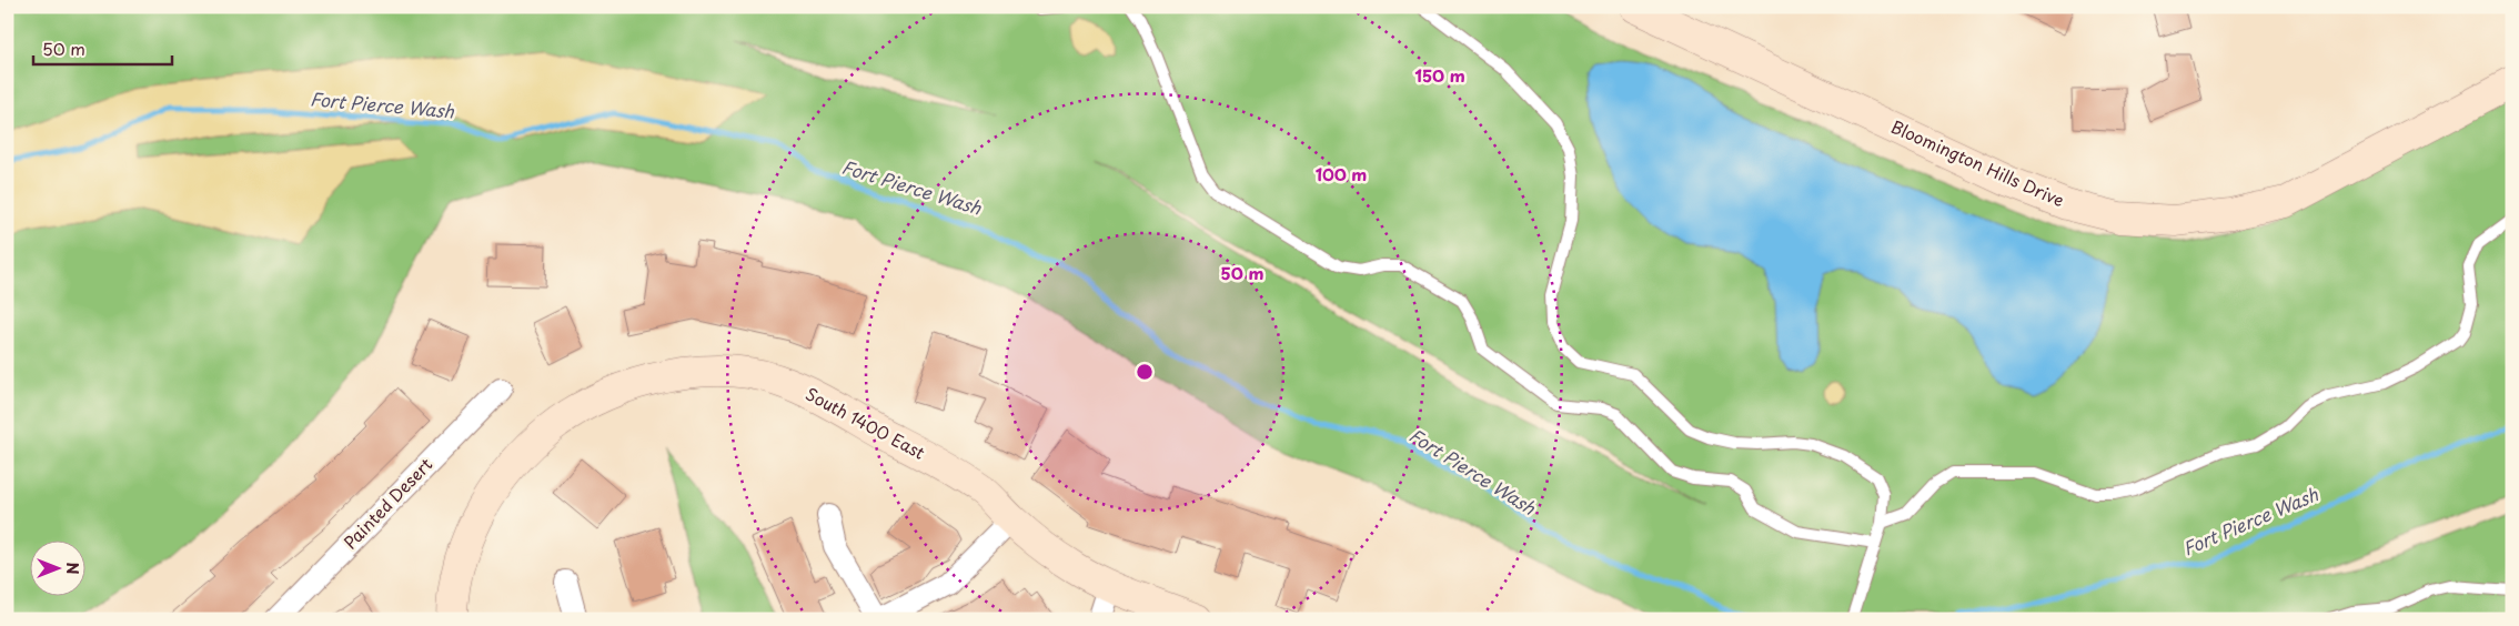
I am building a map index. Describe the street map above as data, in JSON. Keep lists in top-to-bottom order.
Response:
{
  "streets": {
    "street": ["Bloomington Hills Drive", "South 1400 East", "Painted Desert"]
  },
  "water": ["Fort Pierce Wash"],
  "scale_bar": "50 m",
  "north": "right",
  "rings": ["150 m", "100 m", "50 m"]
}
